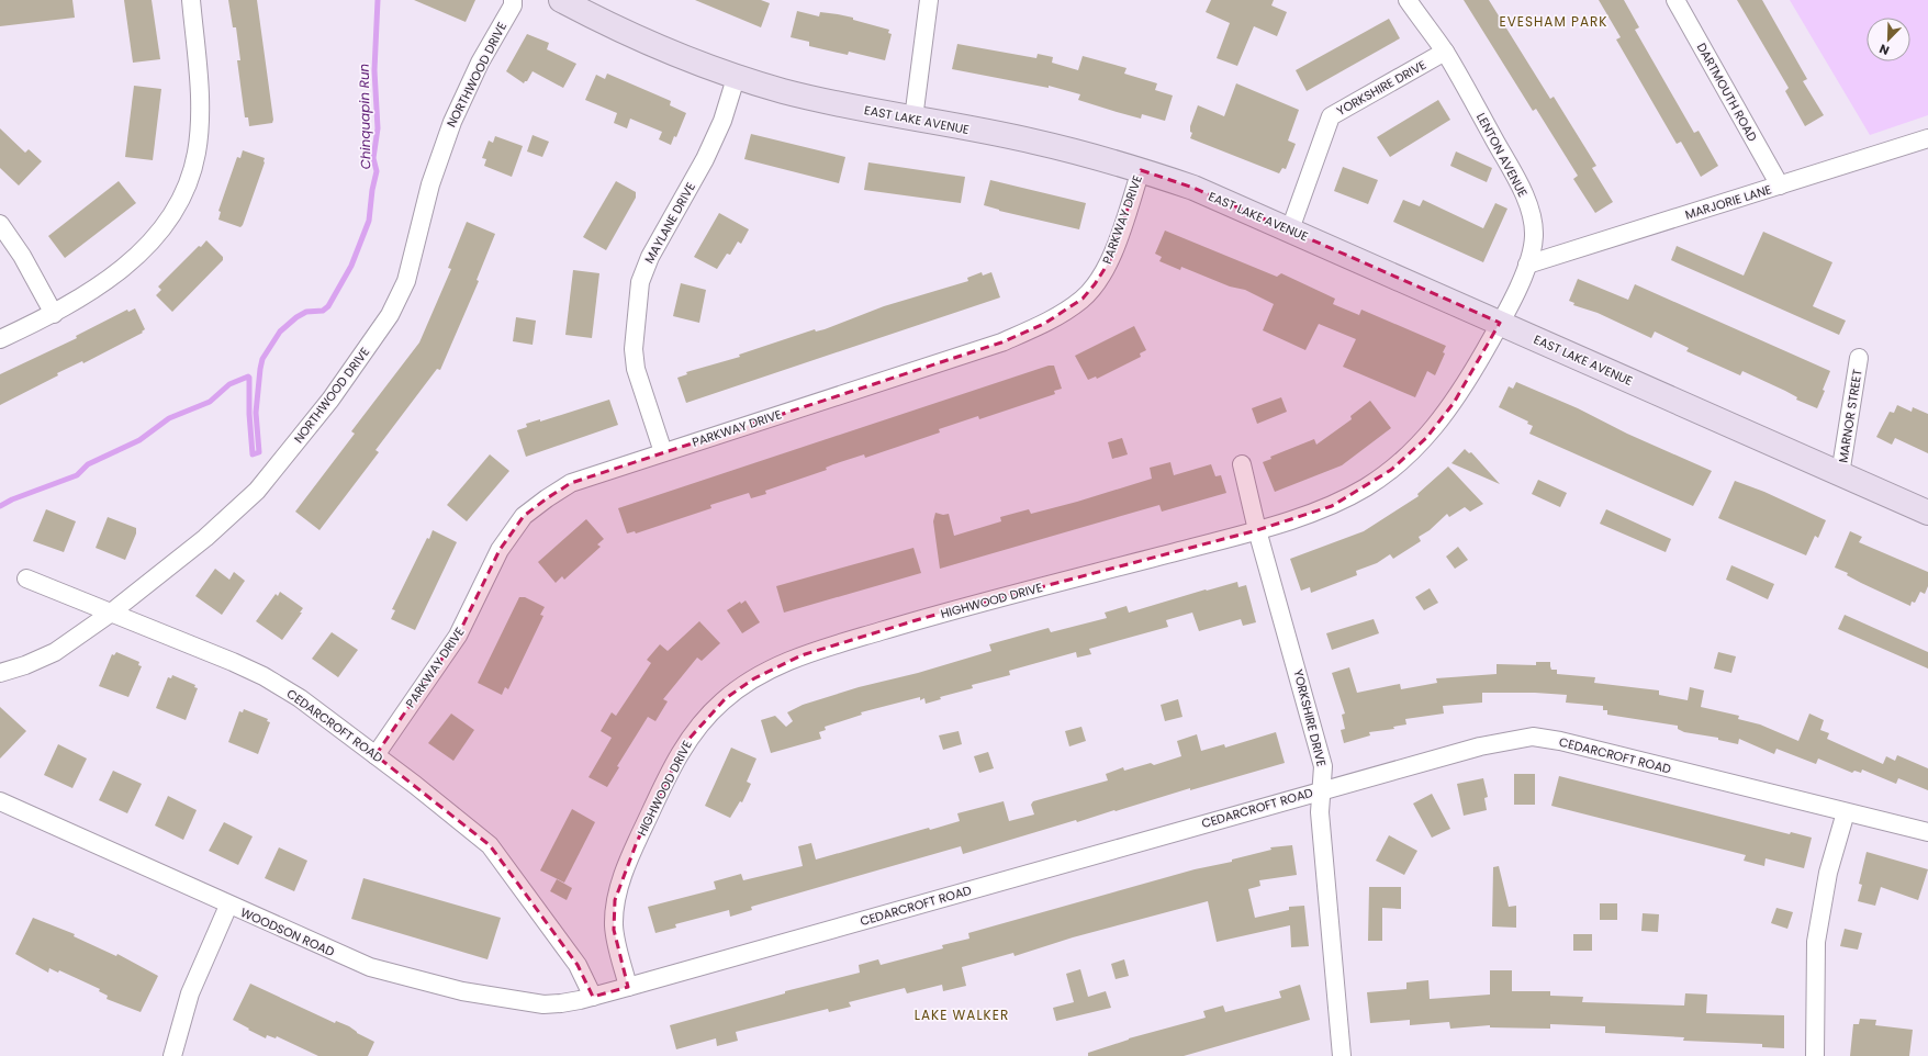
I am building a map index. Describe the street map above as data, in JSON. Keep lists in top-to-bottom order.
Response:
{
  "streets": {
    "street": [
      "NORTHWOOD DRIVE",
      "YORKSHIRE DRIVE",
      "DARTMOUTH ROAD",
      "EAST LAKE AVENUE",
      "LENTON AVENUE",
      "MARJORIE LANE",
      "PARKWAY DRIVE",
      "MAYLANE DRIVE",
      "MARNOR STREET",
      "HIGHWOOD DRIVE",
      "CEDARCROFT ROAD",
      "WOODSON ROAD"
    ]
  },
  "crossings": [
    ["NORTHWOOD DRIVE", "CEDARCROFT ROAD"],
    ["YORKSHIRE DRIVE", "EAST LAKE AVENUE"],
    ["YORKSHIRE DRIVE", "LENTON AVENUE"],
    ["YORKSHIRE DRIVE", "HIGHWOOD DRIVE"],
    ["YORKSHIRE DRIVE", "CEDARCROFT ROAD"],
    ["DARTMOUTH ROAD", "MARJORIE LANE"],
    ["EAST LAKE AVENUE", "LENTON AVENUE"],
    ["EAST LAKE AVENUE", "PARKWAY DRIVE"],
    ["EAST LAKE AVENUE", "MAYLANE DRIVE"],
    ["EAST LAKE AVENUE", "MARNOR STREET"],
    ["EAST LAKE AVENUE", "HIGHWOOD DRIVE"],
    ["LENTON AVENUE", "MARJORIE LANE"],
    ["LENTON AVENUE", "HIGHWOOD DRIVE"],
    ["PARKWAY DRIVE", "MAYLANE DRIVE"],
    ["PARKWAY DRIVE", "CEDARCROFT ROAD"],
    ["HIGHWOOD DRIVE", "CEDARCROFT ROAD"],
    ["CEDARCROFT ROAD", "WOODSON ROAD"]
  ],
  "districts": ["EVESHAM PARK", "LAKE WALKER"],
  "water": ["Chinquapin Run"],
  "north": "bottom left"
}
